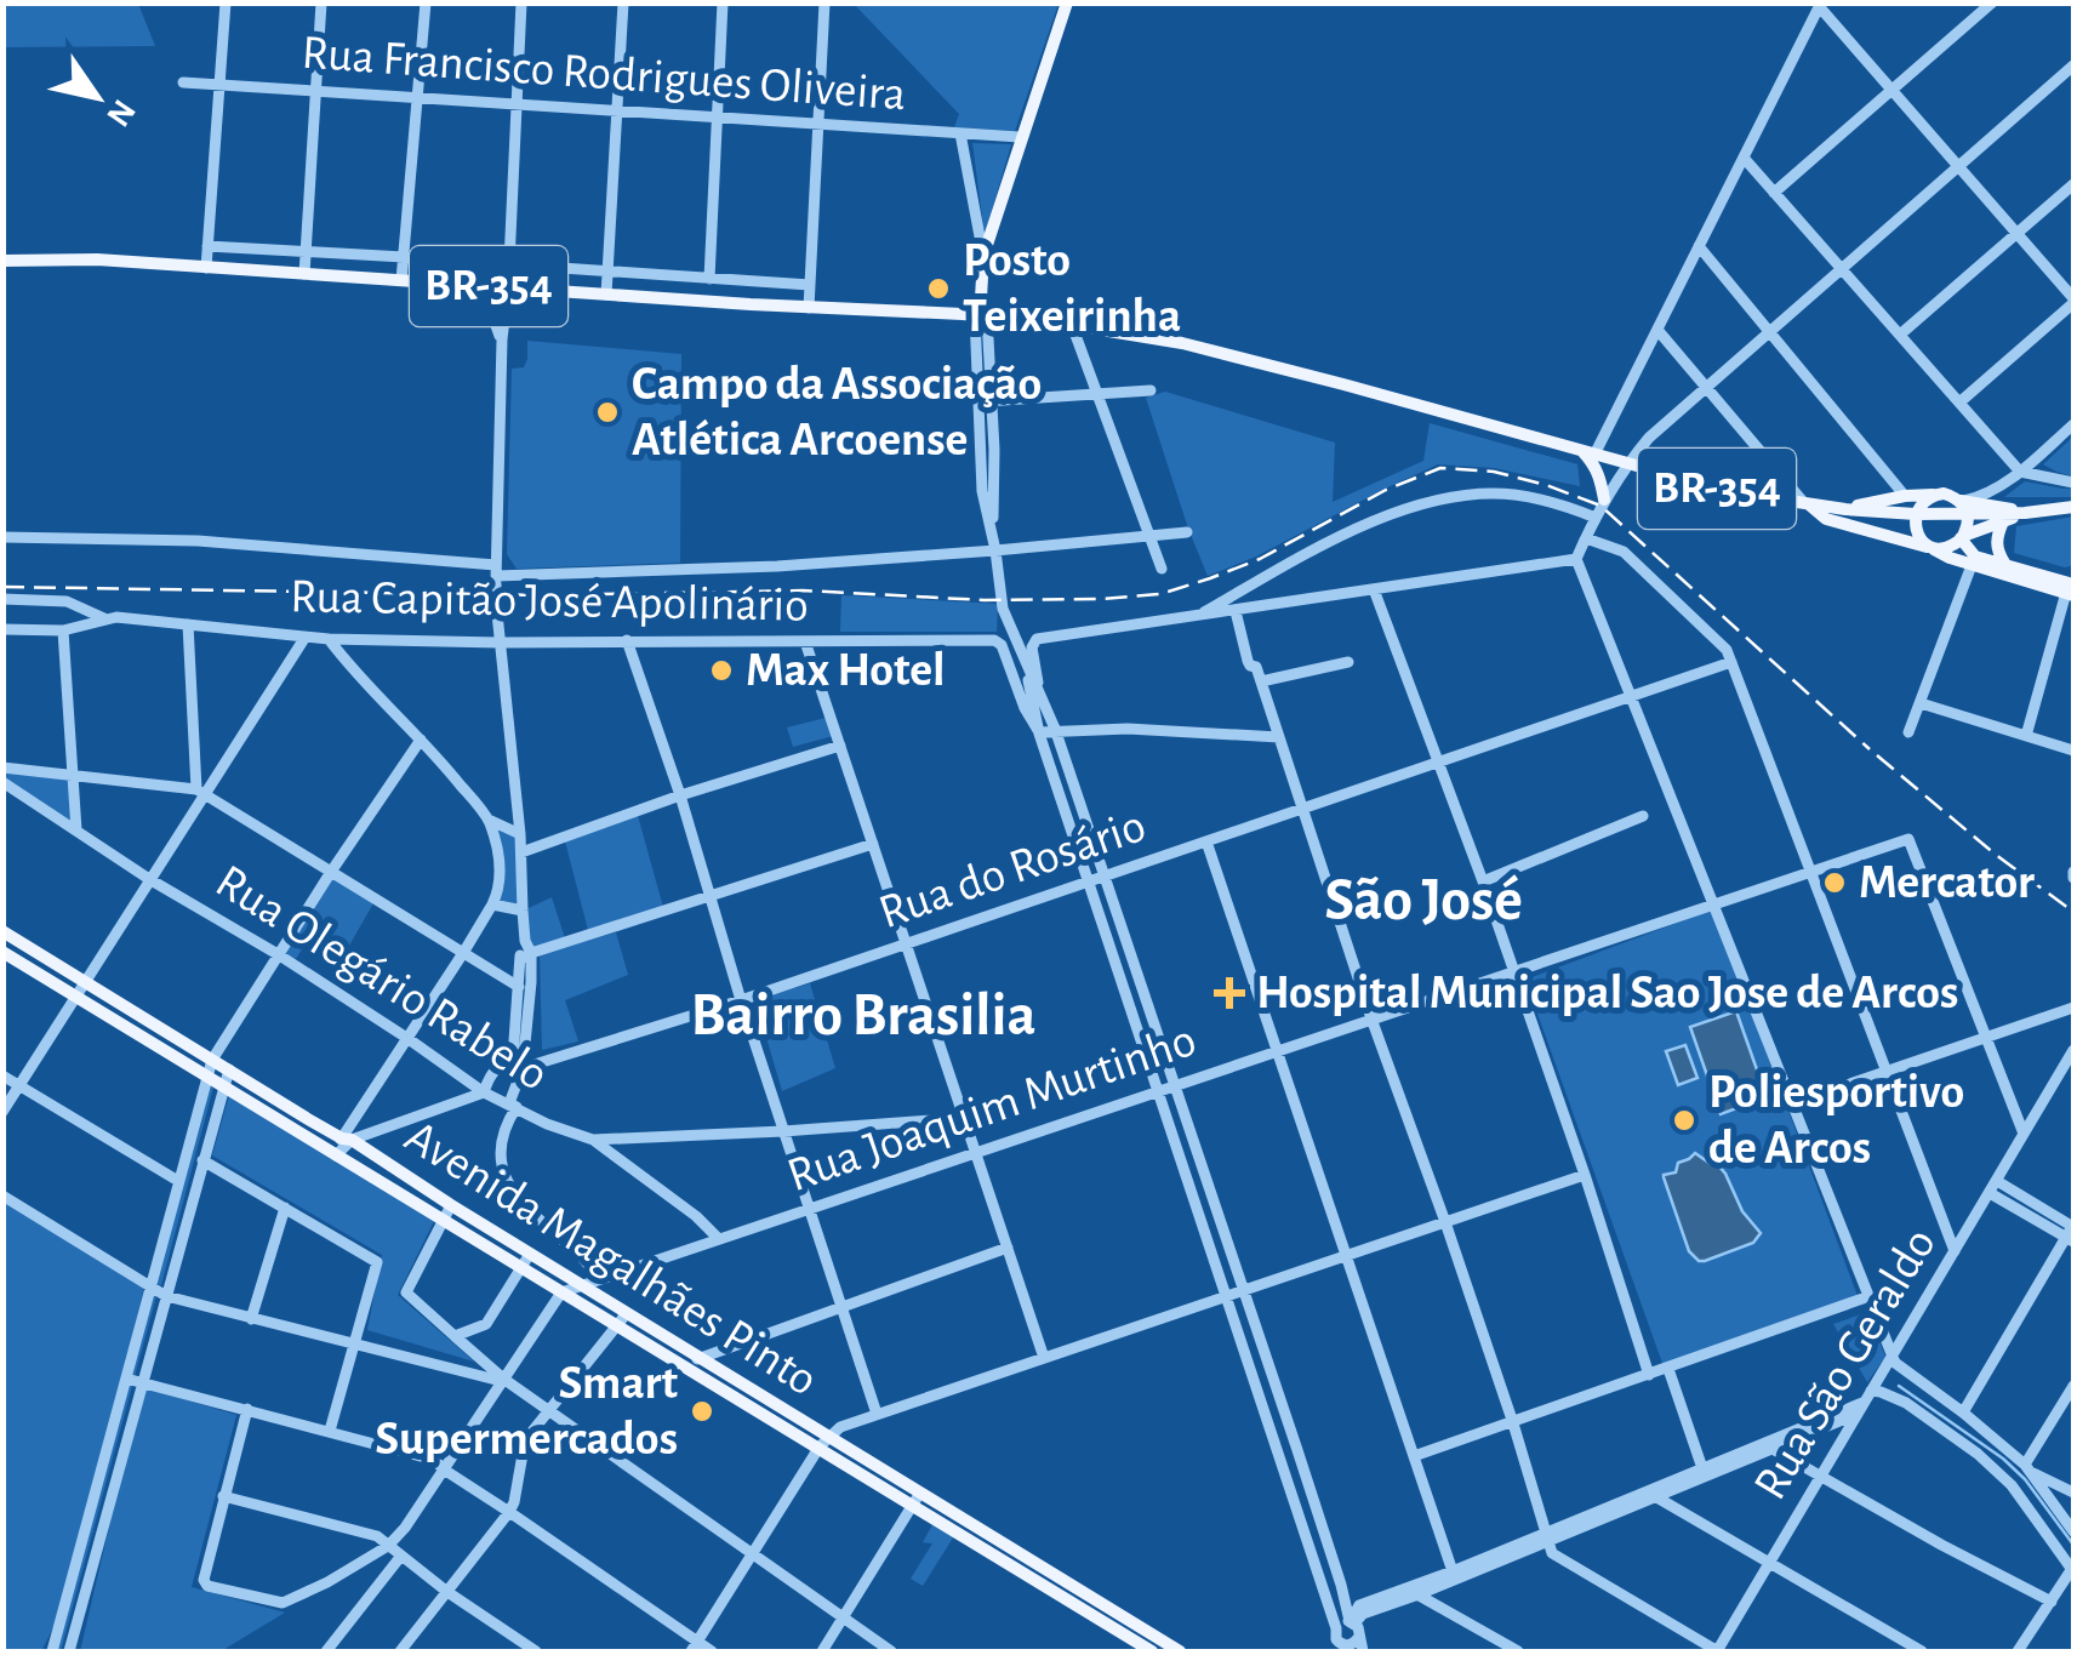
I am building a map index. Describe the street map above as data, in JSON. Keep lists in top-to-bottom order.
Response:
{
  "streets": {
    "main road": ["BR-354", "Avenida Magalhães Pinto"],
    "street": [
      "Rua Francisco Rodrigues Oliveira",
      "Rua Capitão José Apolinário",
      "Rua do Rosário",
      "Rua Olegário Rabelo",
      "Rua Joaquim Murtinho",
      "Rua São Geraldo"
    ]
  },
  "crossings": [
    ["Rua Olegário Rabelo", "Rua Joaquim Murtinho"],
    ["Rua Joaquim Murtinho", "Avenida Magalhães Pinto"]
  ],
  "districts": ["São José", "Bairro Brasilia"],
  "places": {
    "other": [
      "Posto Teixeirinha",
      "Campo da Associação Atlética Arcoense",
      "Max Hotel",
      "Mercator",
      "Poliesportivo de Arcos",
      "Smart Supermercados"
    ],
    "health": ["Hospital Municipal Sao Jose de Arcos"]
  },
  "north": "bottom right"
}
